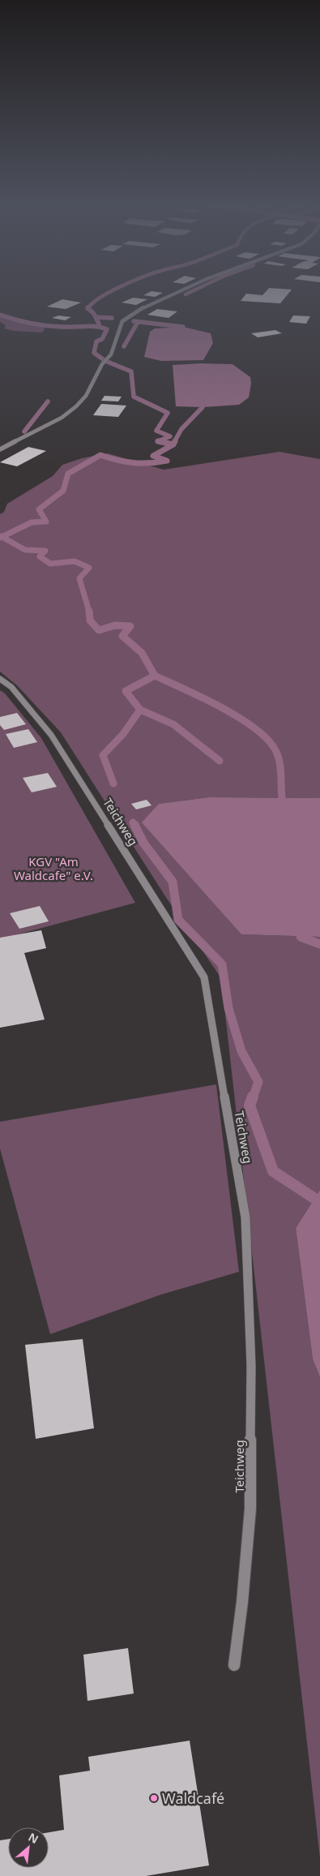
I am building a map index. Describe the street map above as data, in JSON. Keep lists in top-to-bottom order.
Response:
{
  "streets": {
    "street": ["Teichweg"]
  },
  "parks": ["KGV \"Am Waldcafe\" e.V."],
  "places": ["Waldcafé"],
  "north": "top right"
}
